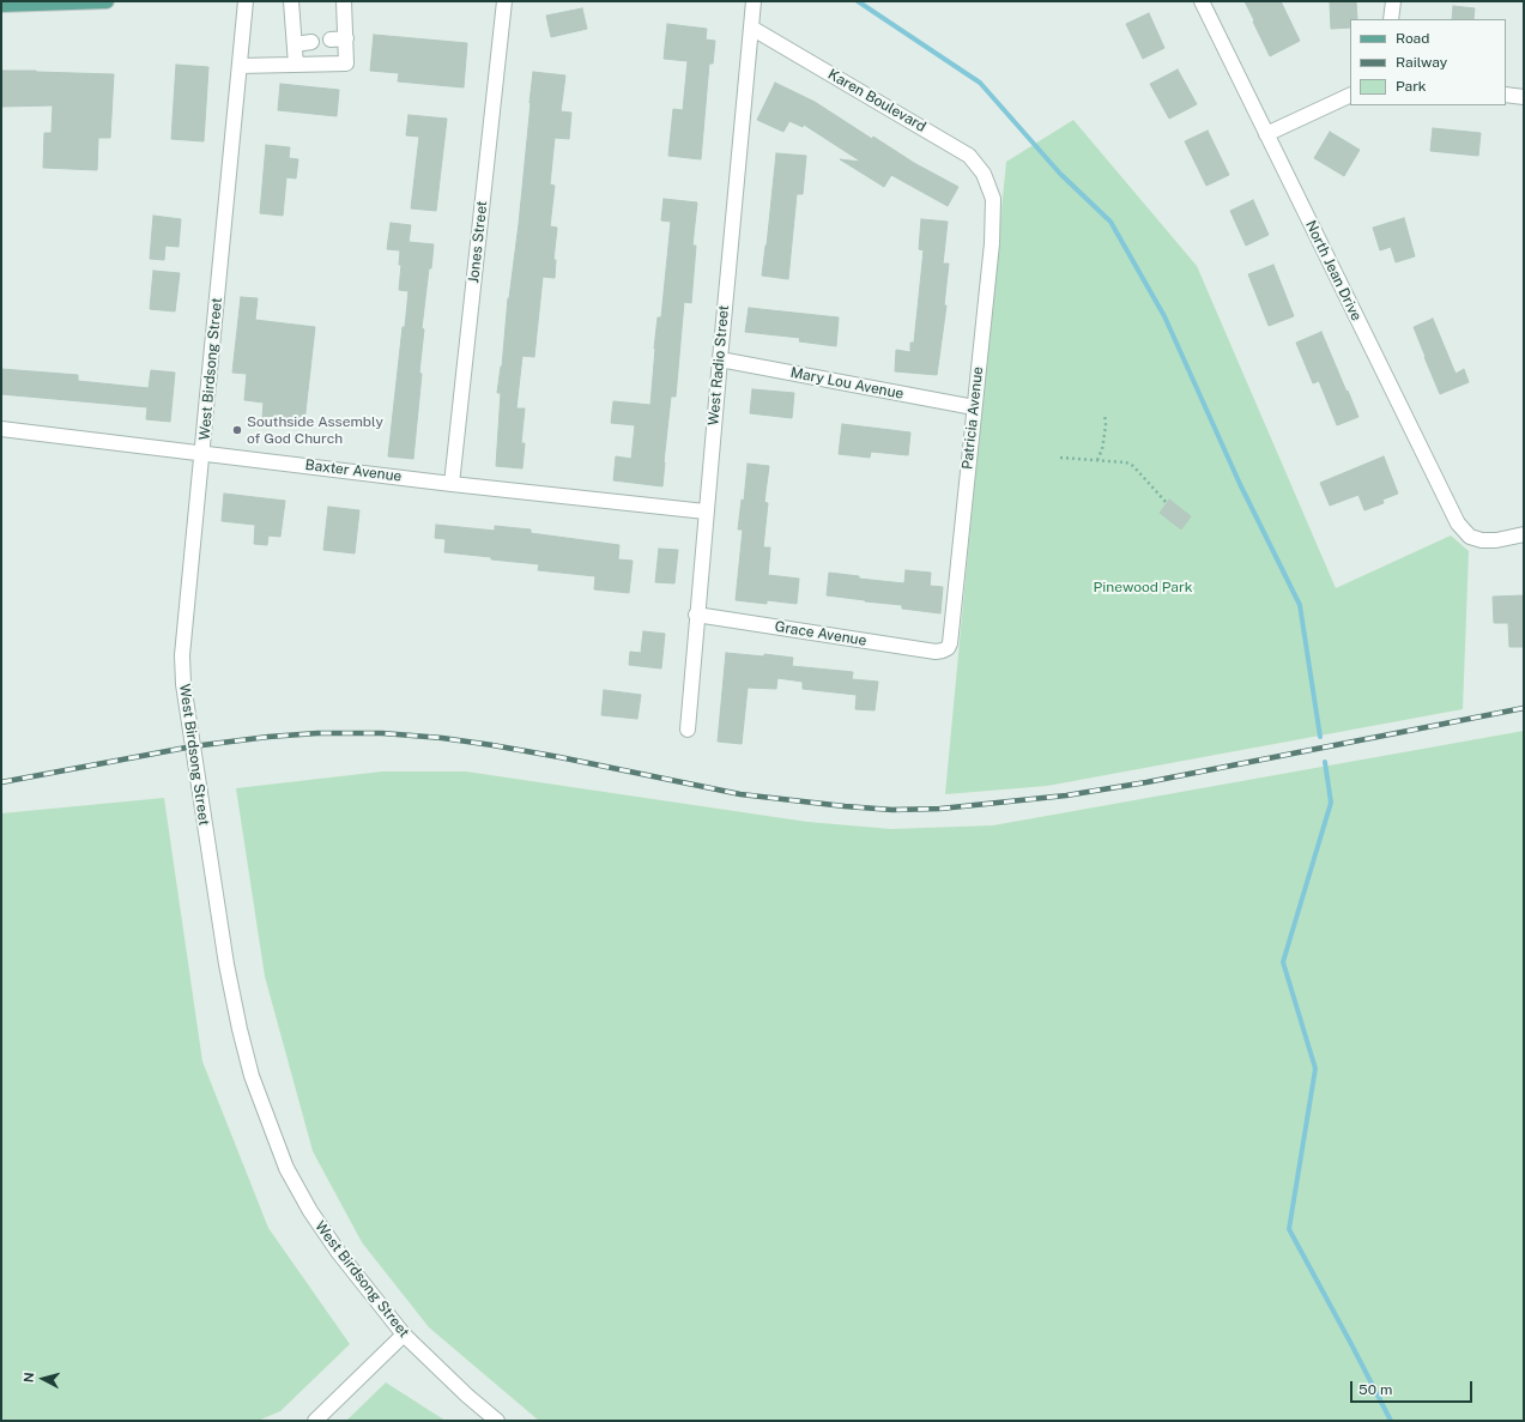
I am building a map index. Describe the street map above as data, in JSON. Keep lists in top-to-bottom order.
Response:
{
  "streets": {
    "street": [
      "Karen Boulevard",
      "Jones Street",
      "North Jean Drive",
      "West Radio Street",
      "West Birdsong Street",
      "Mary Lou Avenue",
      "Patricia Avenue",
      "Baxter Avenue",
      "Grace Avenue"
    ]
  },
  "crossings": [
    ["Karen Boulevard", "West Radio Street"],
    ["Karen Boulevard", "Patricia Avenue"],
    ["Jones Street", "Baxter Avenue"],
    ["West Radio Street", "Mary Lou Avenue"],
    ["West Radio Street", "Baxter Avenue"],
    ["West Radio Street", "Grace Avenue"],
    ["West Birdsong Street", "Baxter Avenue"],
    ["Mary Lou Avenue", "Patricia Avenue"],
    ["Patricia Avenue", "Grace Avenue"]
  ],
  "parks": ["Pinewood Park"],
  "places": ["Southside Assembly of God Church"],
  "legend": ["Road", "Railway", "Park"],
  "scale_bar": "50 m",
  "north": "left"
}
